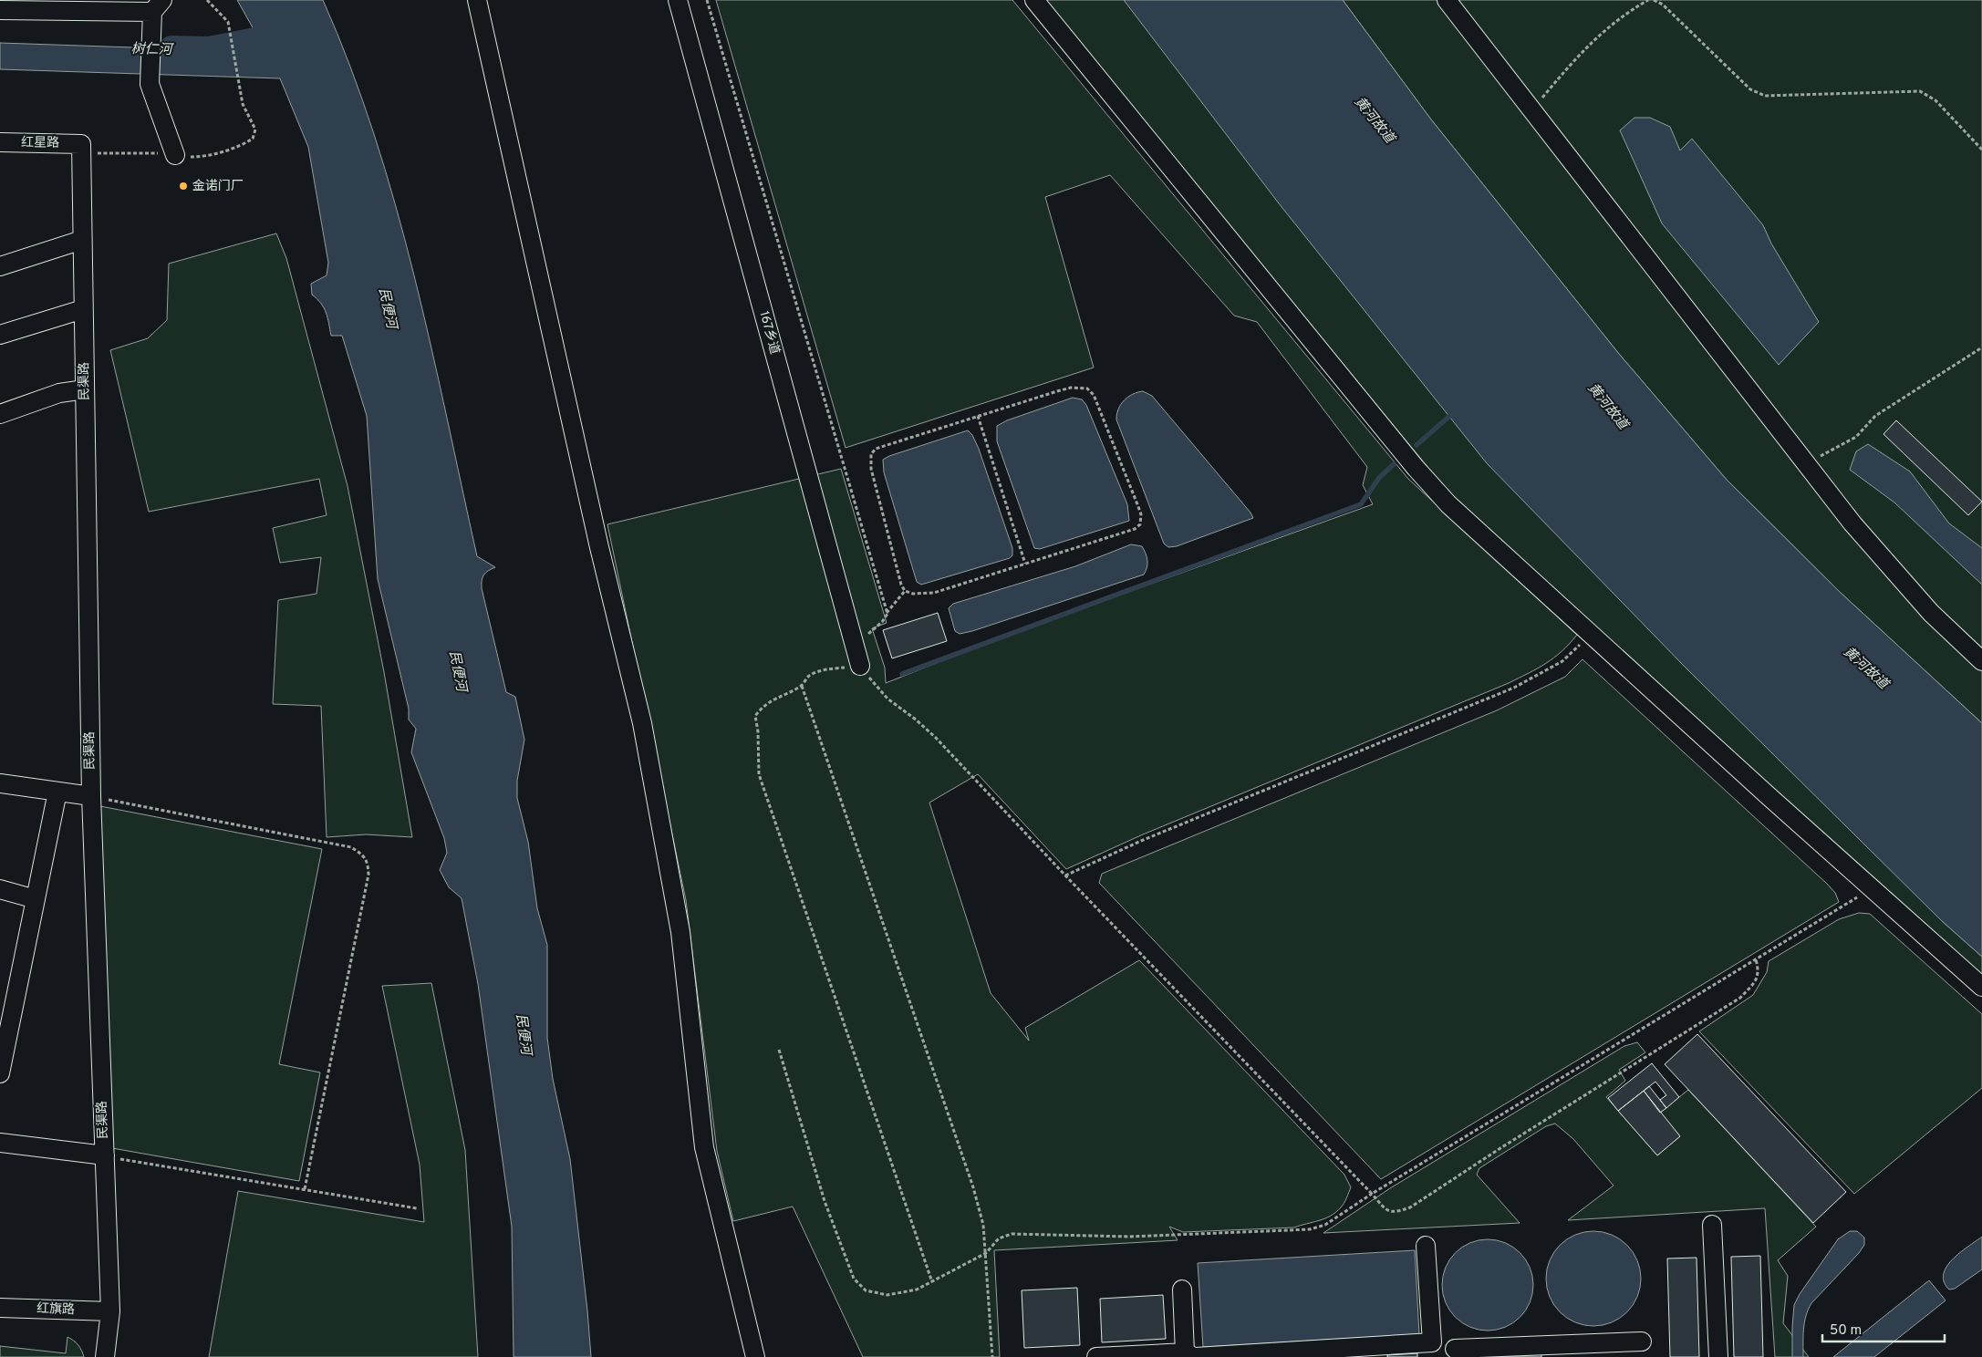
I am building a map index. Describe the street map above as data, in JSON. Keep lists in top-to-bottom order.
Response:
{
  "streets": {
    "street": [
      "红星路",
      "167乡道",
      "民渠路",
      "红旗路"
    ]
  },
  "crossings": [
    ["红星路", "民渠路"],
    ["民渠路", "红旗路"]
  ],
  "water": ["树仁河", "黄河故道", "民便河"],
  "places": ["金诺门厂"],
  "scale_bar": "50 m"
}
